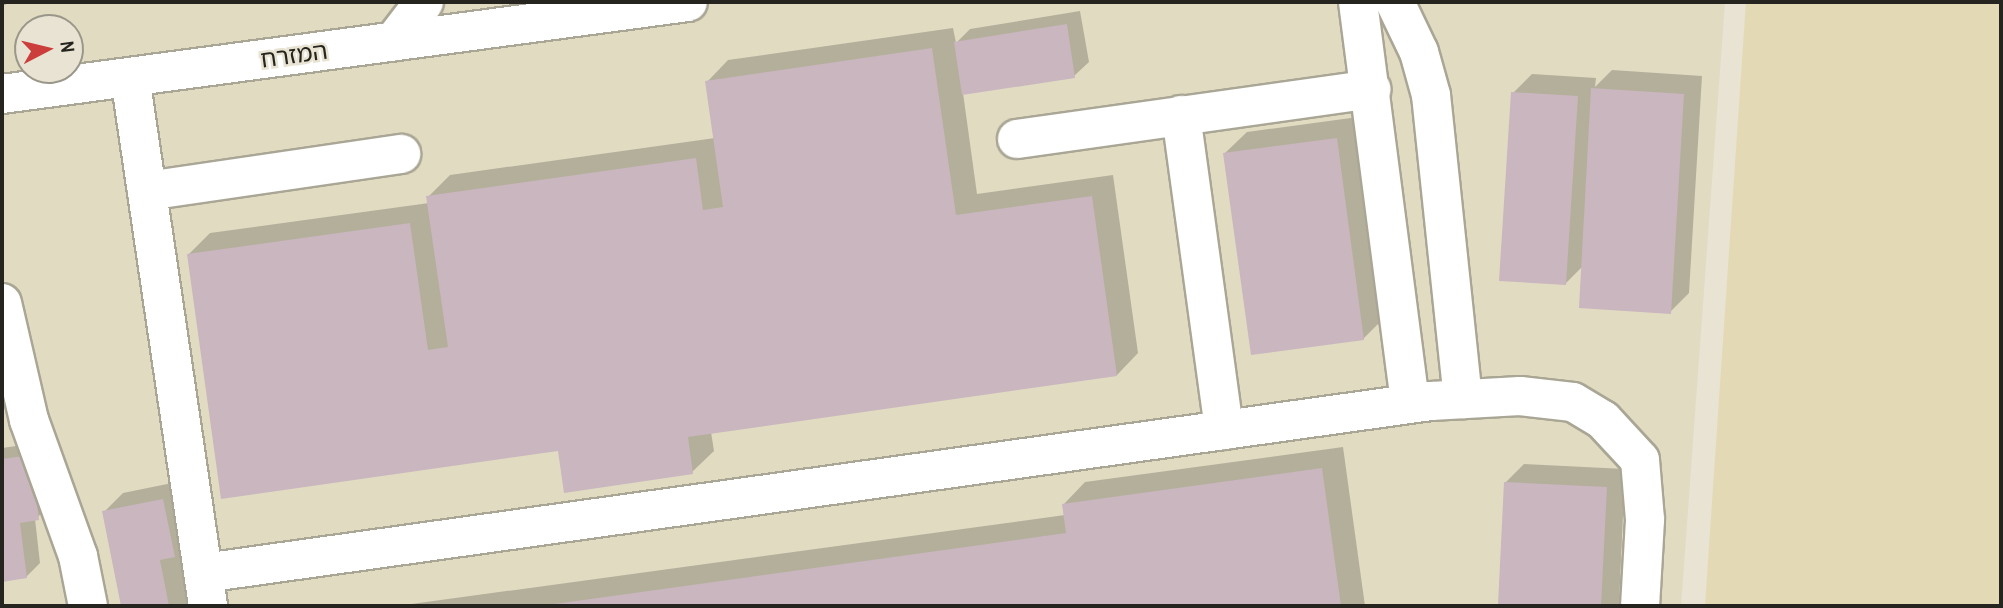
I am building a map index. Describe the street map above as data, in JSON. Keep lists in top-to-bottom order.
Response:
{
  "streets": {
    "street": ["המזרח"]
  },
  "north": "right"
}
